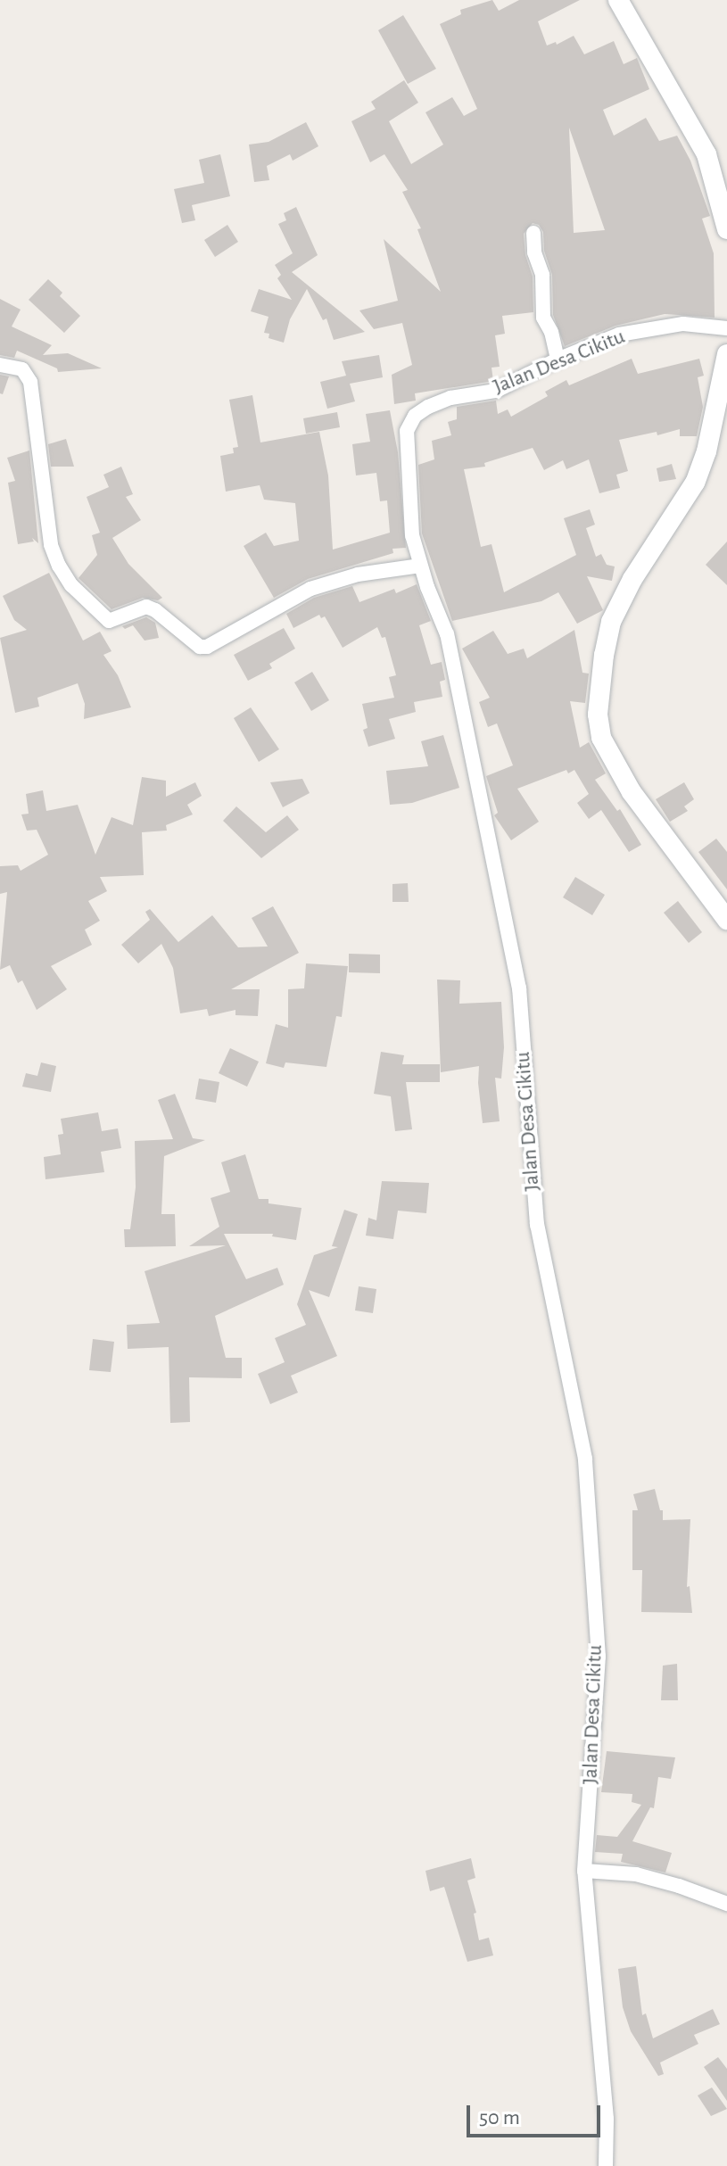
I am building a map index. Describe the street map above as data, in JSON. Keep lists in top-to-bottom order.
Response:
{
  "streets": {
    "street": ["Jalan Desa Cikitu"]
  },
  "scale_bar": "50 m"
}
